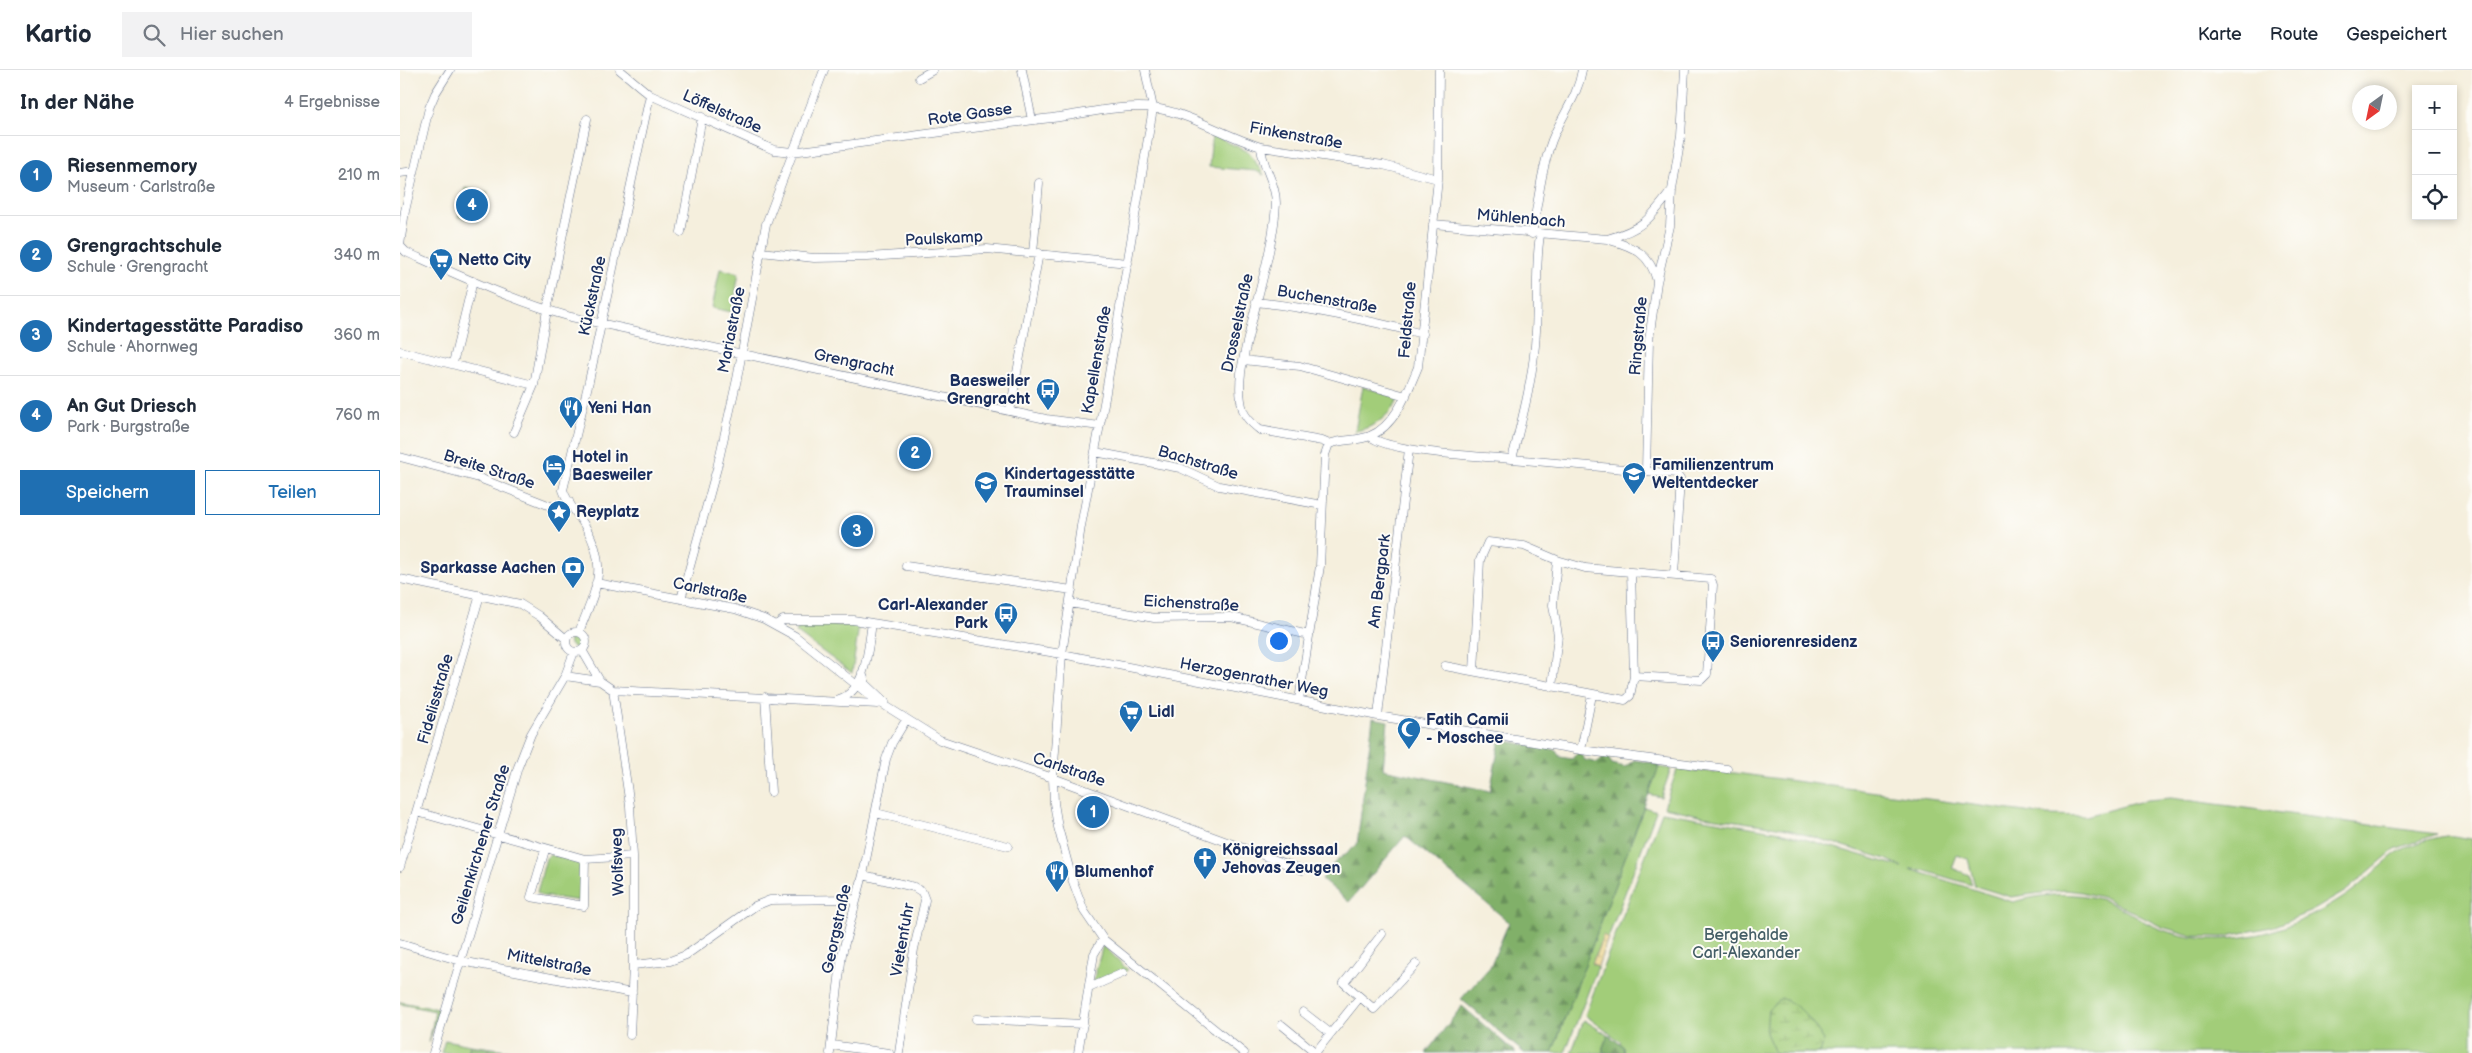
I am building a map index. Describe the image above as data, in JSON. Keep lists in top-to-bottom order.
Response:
{
  "streets": {
    "street": [
      "Löffelstraße",
      "Rote Gasse",
      "Finkenstraße",
      "Mühlenbach",
      "Paulskamp",
      "Kückstraße",
      "Buchenstraße",
      "Feldstraße",
      "Drosselstraße",
      "Mariastraße",
      "Ringstraße",
      "Kapellenstraße",
      "Grengracht",
      "Bachstraße",
      "Breite Straße",
      "Am Bergpark",
      "Carlstraße",
      "Eichenstraße",
      "Herzogenrather Weg",
      "Fidelisstraße",
      "Geilenkirchener Straße",
      "Wolfsweg",
      "Georgstraße",
      "Vietenfuhr",
      "Mittelstraße"
    ]
  },
  "crossings": [
    ["Löffelstraße", "Rote Gasse"],
    ["Löffelstraße", "Kückstraße"],
    ["Löffelstraße", "Mariastraße"],
    ["Rote Gasse", "Finkenstraße"],
    ["Rote Gasse", "Mariastraße"],
    ["Rote Gasse", "Kapellenstraße"],
    ["Finkenstraße", "Feldstraße"],
    ["Finkenstraße", "Drosselstraße"],
    ["Finkenstraße", "Kapellenstraße"],
    ["Mühlenbach", "Feldstraße"],
    ["Mühlenbach", "Ringstraße"],
    ["Paulskamp", "Mariastraße"],
    ["Paulskamp", "Kapellenstraße"],
    ["Kückstraße", "Grengracht"],
    ["Kückstraße", "Breite Straße"],
    ["Buchenstraße", "Feldstraße"],
    ["Buchenstraße", "Drosselstraße"],
    ["Feldstraße", "Drosselstraße"],
    ["Mariastraße", "Grengracht"],
    ["Mariastraße", "Carlstraße"],
    ["Kapellenstraße", "Grengracht"],
    ["Kapellenstraße", "Bachstraße"],
    ["Kapellenstraße", "Carlstraße"],
    ["Kapellenstraße", "Eichenstraße"],
    ["Kapellenstraße", "Herzogenrather Weg"],
    ["Am Bergpark", "Herzogenrather Weg"],
    ["Carlstraße", "Herzogenrather Weg"],
    ["Carlstraße", "Georgstraße"],
    ["Geilenkirchener Straße", "Mittelstraße"],
    ["Wolfsweg", "Mittelstraße"],
    ["Georgstraße", "Vietenfuhr"]
  ],
  "parks": ["Bergehalde Carl-Alexander"],
  "places": {
    "supermarket": ["Netto City", "Lidl"],
    "bus stop": ["Baesweiler Grengracht", "Carl-Alexander Park", "Seniorenresidenz"],
    "restaurant": ["Yeni Han", "Blumenhof"],
    "hotel": ["Hotel in Baesweiler"],
    "school or university": ["Familienzentrum Weltentdecker", "Kindertagesstätte Trauminsel"],
    "place": ["Reyplatz"],
    "bank": ["Sparkasse Aachen"],
    "mosque": ["Fatih Camii - Moschee"],
    "church": ["Königreichssaal Jehovas Zeugen"]
  },
  "north": "bottom left",
  "page": {
    "header": "Kartio",
    "search": "Hier suchen",
    "nav": ["Karte", "Route", "Gespeichert"],
    "heading": ["In der Nähe", "4 Ergebnisse"],
    "map_buttons": ["+", "−"],
    "list": [
      {
        "mark": "1",
        "name": "Riesenmemory",
        "note": "Museum · Carlstraße",
        "value": "210 m"
      },
      {
        "mark": "2",
        "name": "Grengrachtschule",
        "note": "Schule · Grengracht",
        "value": "340 m"
      },
      {
        "mark": "3",
        "name": "Kindertagesstätte Paradiso",
        "note": "Schule · Ahornweg",
        "value": "360 m"
      },
      {
        "mark": "4",
        "name": "An Gut Driesch",
        "note": "Park · Burgstraße",
        "value": "760 m"
      }
    ],
    "pins": [
      "4",
      "2",
      "3",
      "1"
    ],
    "buttons": ["Speichern", "Teilen"]
  }
}
